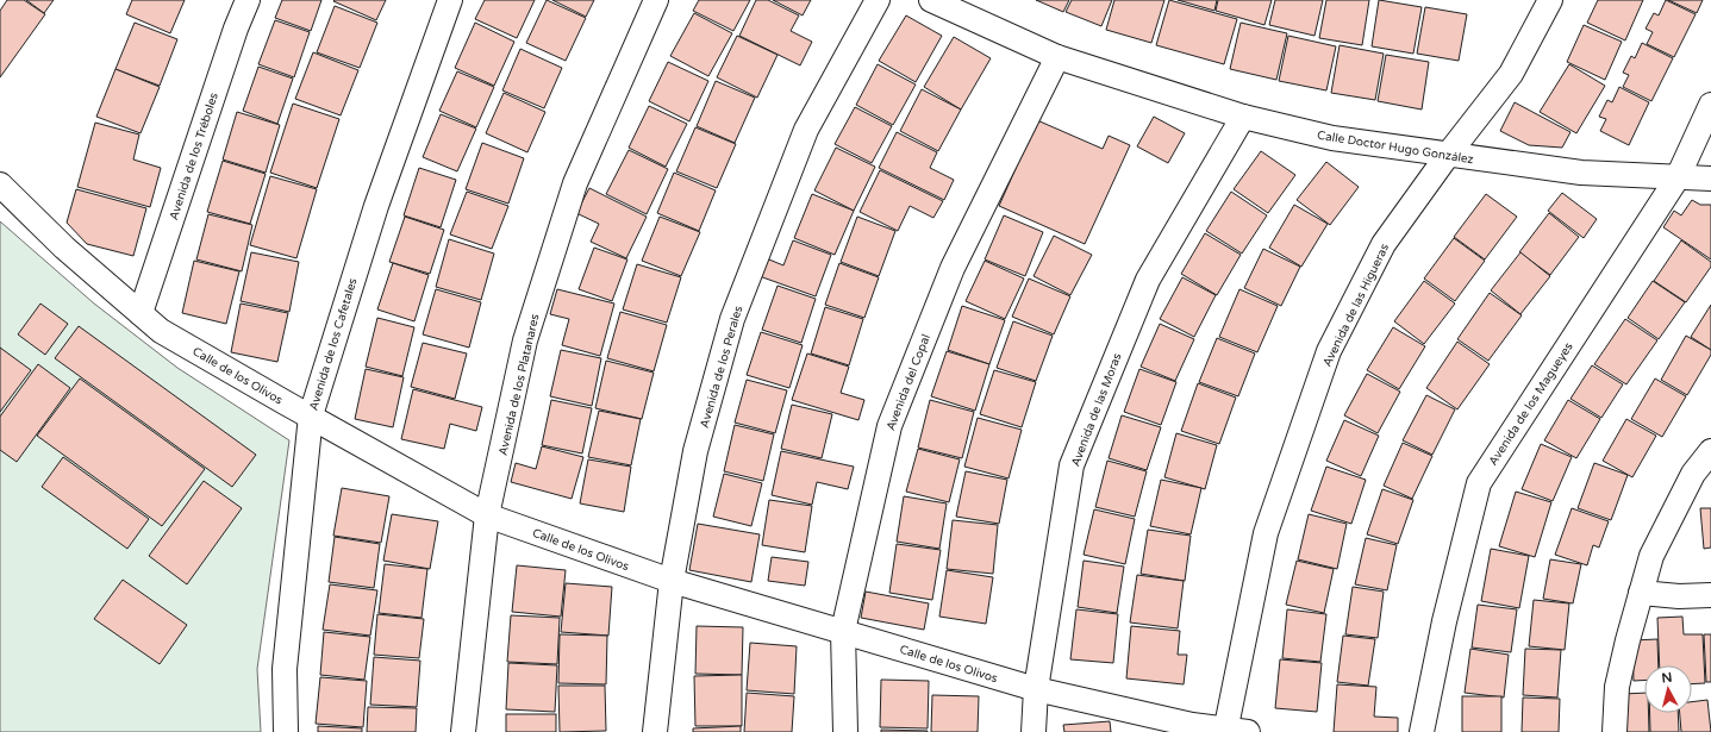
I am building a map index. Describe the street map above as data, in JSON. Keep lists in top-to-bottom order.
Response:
{
  "streets": {
    "street": [
      "Calle Doctor Hugo González",
      "Avenida de los Tréboles",
      "Avenida de las Higueras",
      "Avenida de los Cafetales",
      "Avenida de los Perales",
      "Calle de los Olivos",
      "Avenida del Copal",
      "Avenida de los Platanares",
      "Avenida de los Magueyes",
      "Avenida de las Moras"
    ]
  },
  "crossings": [
    ["Calle Doctor Hugo González", "Avenida de las Higueras"],
    ["Calle Doctor Hugo González", "Avenida del Copal"],
    ["Calle Doctor Hugo González", "Avenida de los Magueyes"],
    ["Calle Doctor Hugo González", "Avenida de las Moras"],
    ["Avenida de los Tréboles", "Calle de los Olivos"],
    ["Avenida de las Higueras", "Calle de los Olivos"],
    ["Avenida de los Cafetales", "Calle de los Olivos"],
    ["Avenida de los Perales", "Calle de los Olivos"],
    ["Calle de los Olivos", "Avenida del Copal"],
    ["Calle de los Olivos", "Avenida de los Platanares"],
    ["Calle de los Olivos", "Avenida de las Moras"]
  ],
  "north": "top"
}
